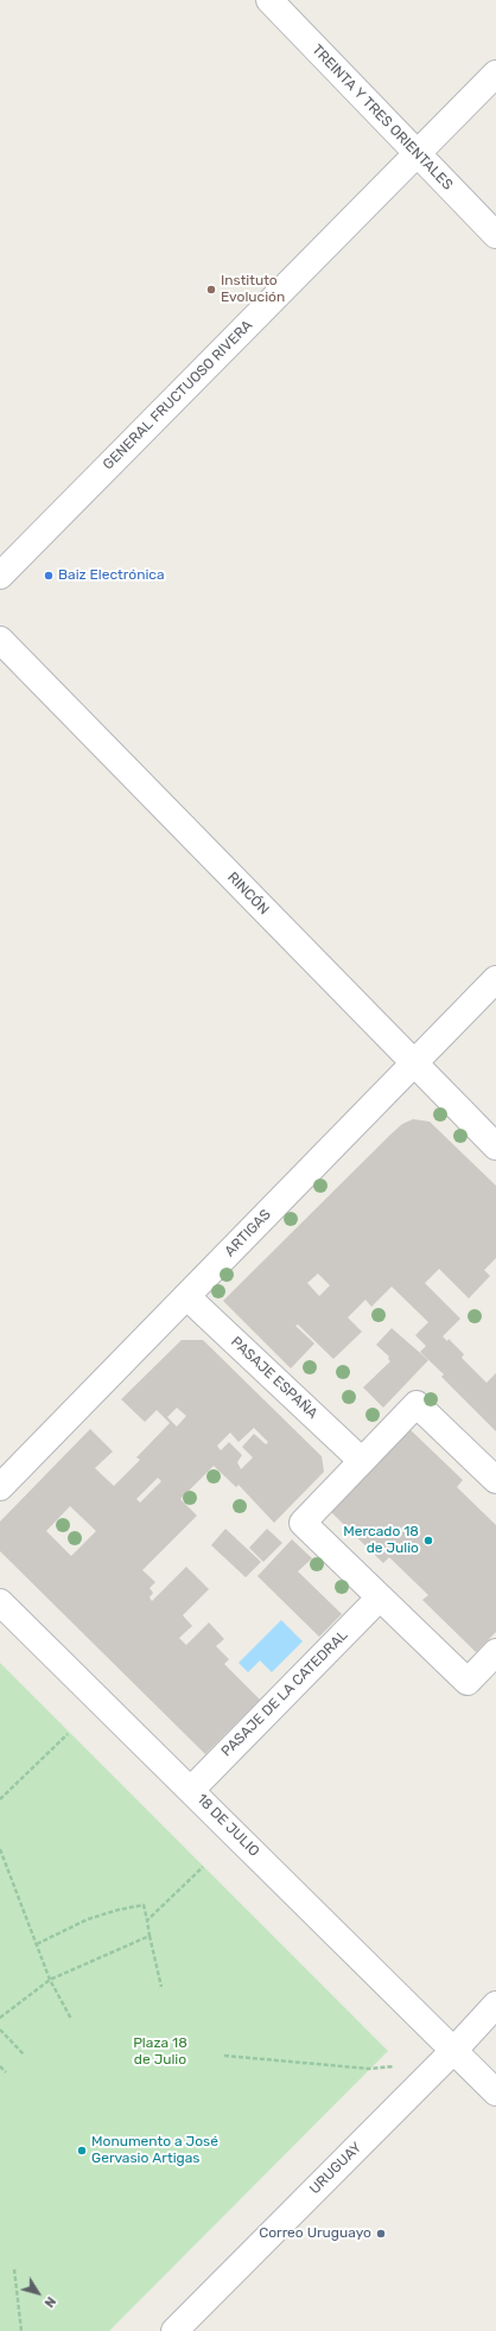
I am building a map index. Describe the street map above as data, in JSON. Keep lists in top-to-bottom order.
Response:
{
  "streets": {
    "street": [
      "TREINTA Y TRES ORIENTALES",
      "GENERAL FRUCTUOSO RIVERA",
      "RINCÓN",
      "ARTIGAS",
      "PASAJE ESPAÑA",
      "PASAJE DE LA CATEDRAL",
      "18 DE JULIO",
      "URUGUAY"
    ]
  },
  "crossings": [
    ["TREINTA Y TRES ORIENTALES", "GENERAL FRUCTUOSO RIVERA"],
    ["RINCÓN", "ARTIGAS"],
    ["ARTIGAS", "PASAJE ESPAÑA"],
    ["PASAJE DE LA CATEDRAL", "18 DE JULIO"],
    ["18 DE JULIO", "URUGUAY"]
  ],
  "parks": ["Plaza 18 de Julio"],
  "places": [
    "Instituto Evolución",
    "Baiz Electrónica",
    "Mercado 18 de Julio",
    "Monumento a José Gervasio Artigas",
    "Correo Uruguayo"
  ],
  "north": "bottom right"
}
